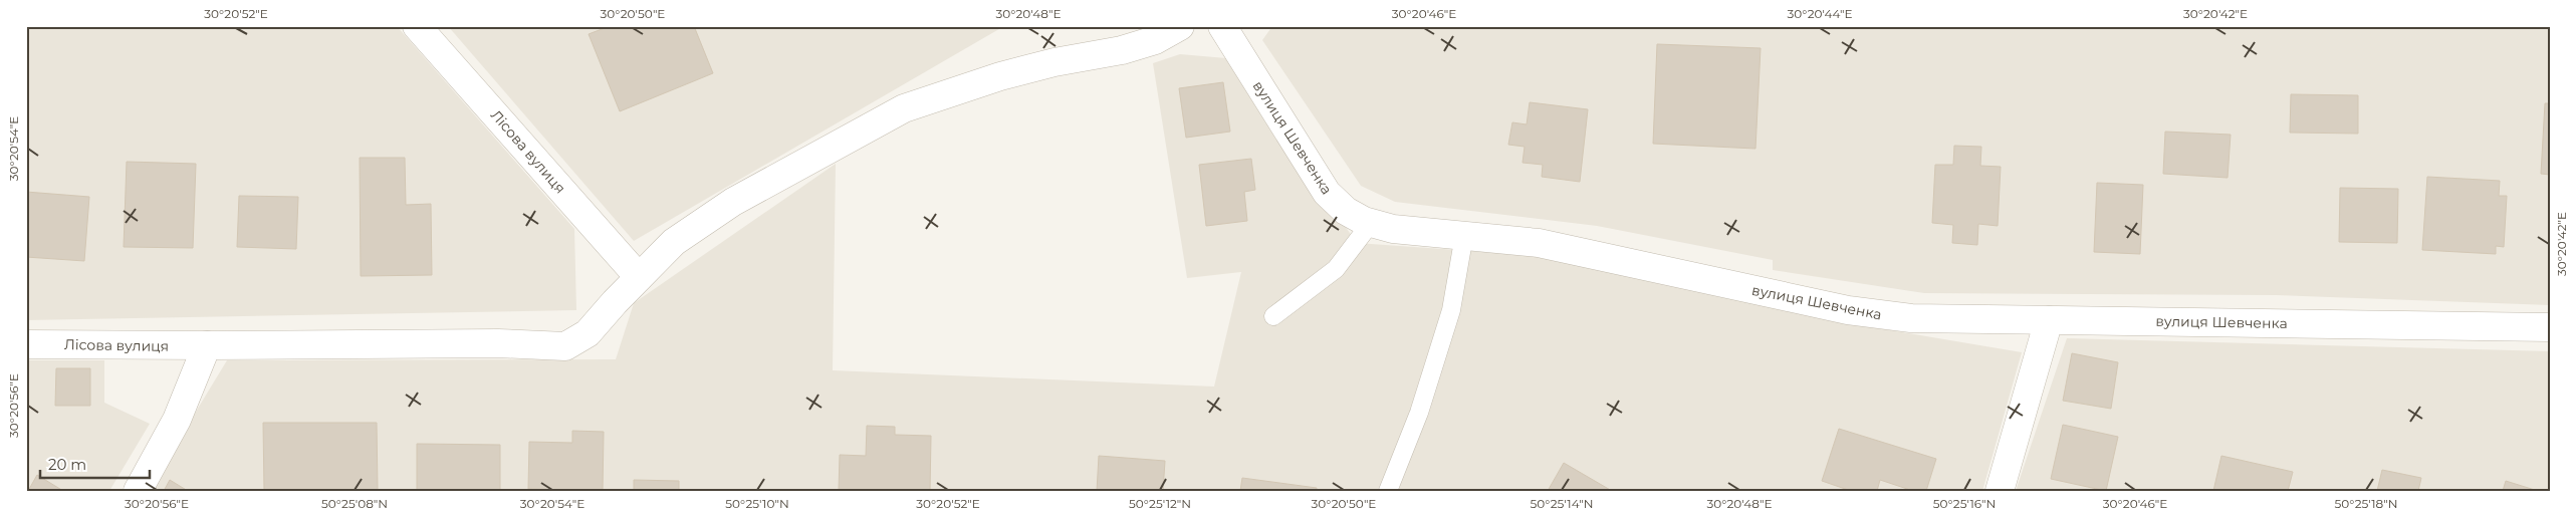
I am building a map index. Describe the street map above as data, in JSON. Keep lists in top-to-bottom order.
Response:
{
  "streets": {
    "street": ["вулиця Шевченка", "Лісова вулиця"]
  },
  "scale_bar": "20 m",
  "coordinates": [
    "30°20'52\"E",
    "30°20'50\"E",
    "30°20'48\"E",
    "30°20'46\"E",
    "30°20'44\"E",
    "30°20'42\"E",
    "30°20'54\"E",
    "30°20'56\"E",
    "50°25'08\"N",
    "50°25'10\"N",
    "50°25'12\"N",
    "50°25'14\"N",
    "50°25'16\"N",
    "50°25'18\"N"
  ]
}
